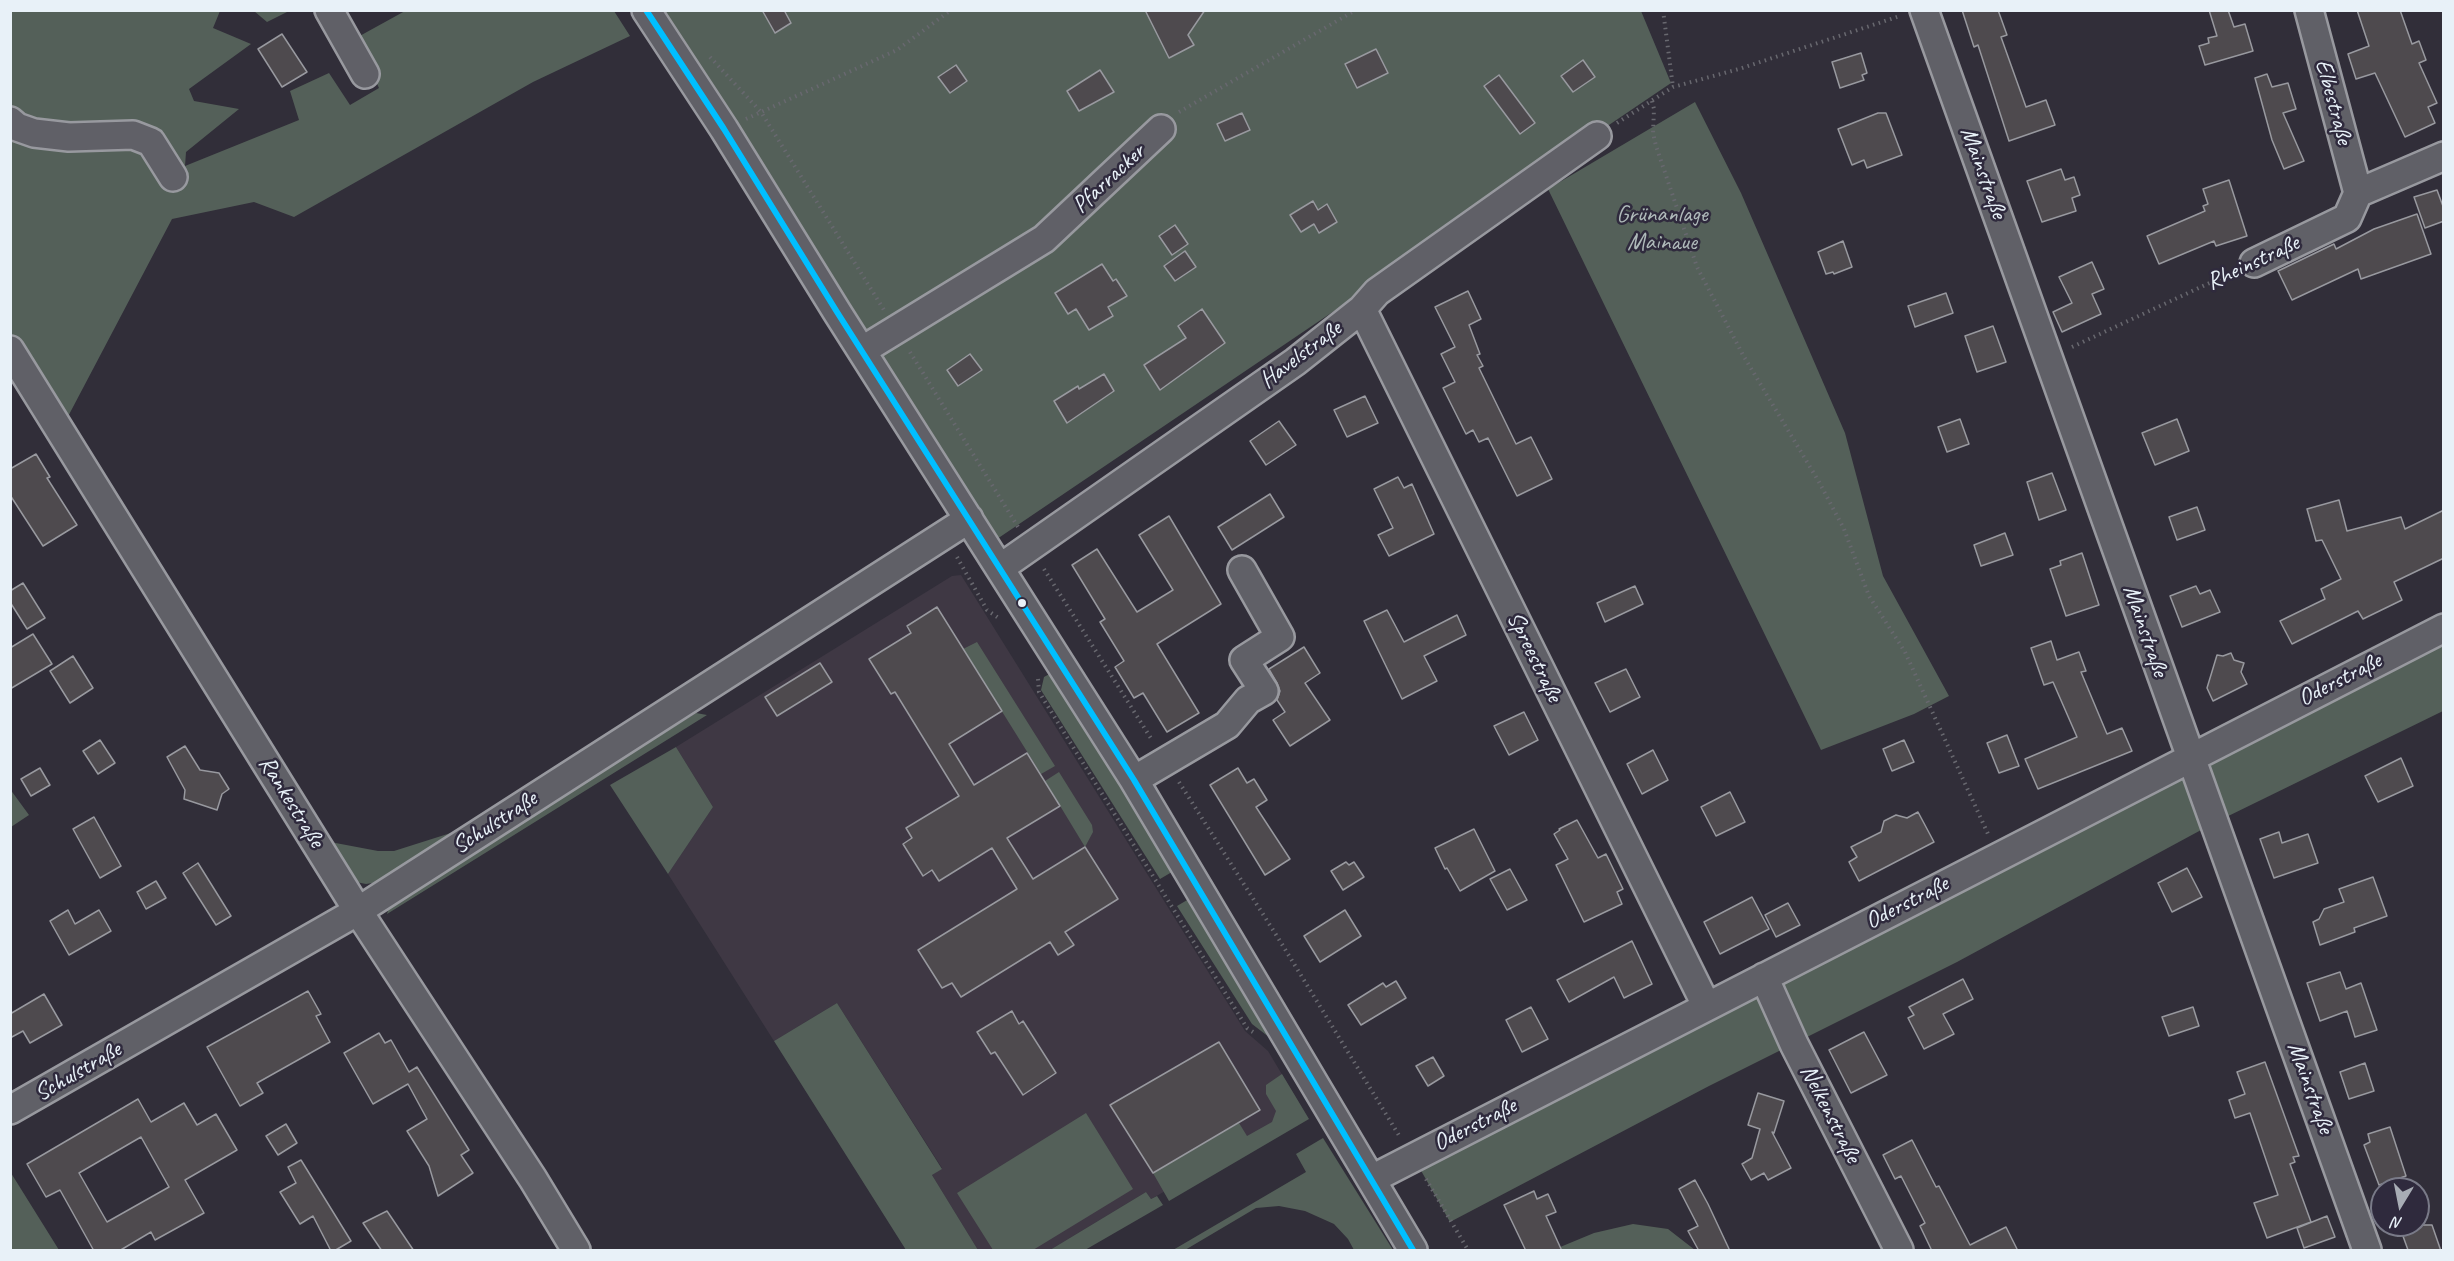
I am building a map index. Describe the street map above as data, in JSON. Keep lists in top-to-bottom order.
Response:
{
  "streets": {
    "street": [
      "Elbestraße",
      "Mainstraße",
      "Pfarracker",
      "Rheinstraße",
      "Havelstraße",
      "Spreestraße",
      "Oderstraße",
      "Rankestraße",
      "Schulstraße",
      "Nelkenstraße"
    ]
  },
  "crossings": [
    ["Elbestraße", "Rheinstraße"],
    ["Mainstraße", "Rheinstraße"],
    ["Mainstraße", "Oderstraße"],
    ["Havelstraße", "Spreestraße"],
    ["Spreestraße", "Oderstraße"],
    ["Oderstraße", "Nelkenstraße"],
    ["Rankestraße", "Schulstraße"]
  ],
  "parks": ["Grünanlage Mainaue"],
  "north": "bottom"
}
